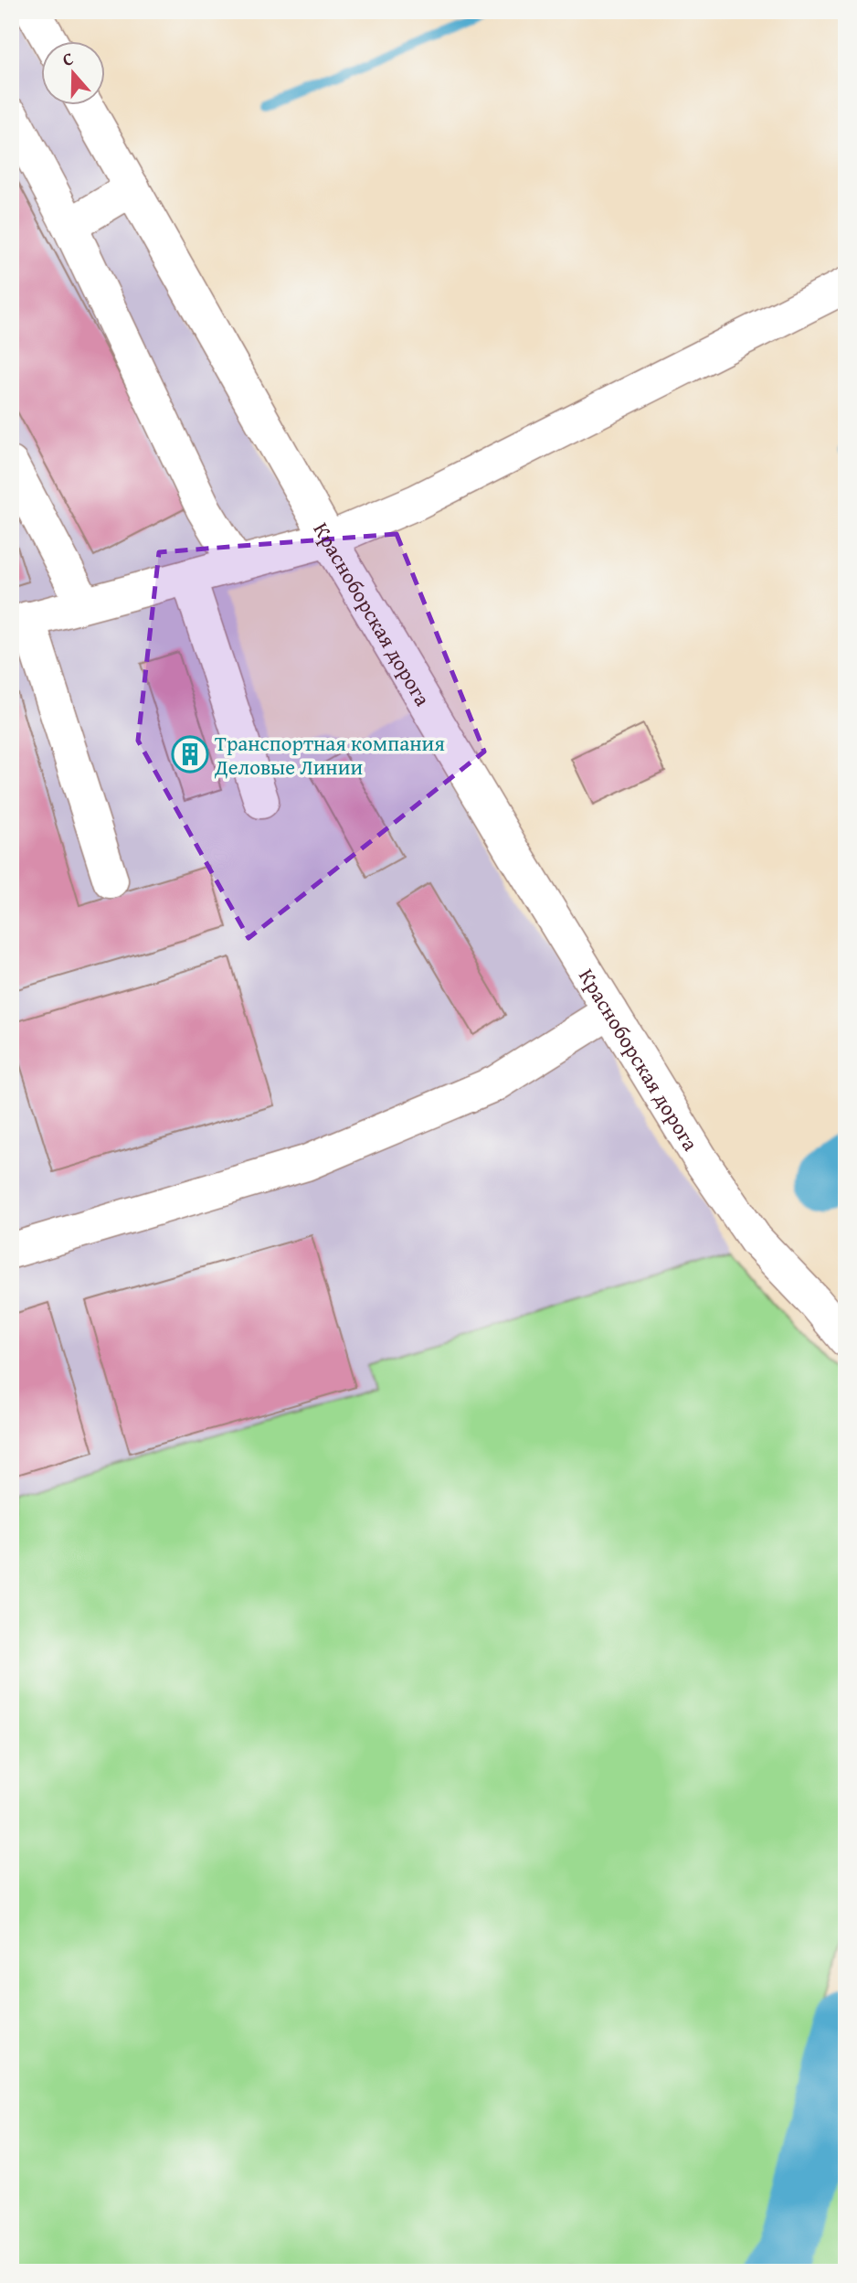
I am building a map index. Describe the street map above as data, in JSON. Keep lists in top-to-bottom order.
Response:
{
  "streets": {
    "street": ["Красноборская дорога"]
  },
  "places": {
    "building": ["Транспортная компания Деловые Линии"]
  },
  "north": "top"
}
